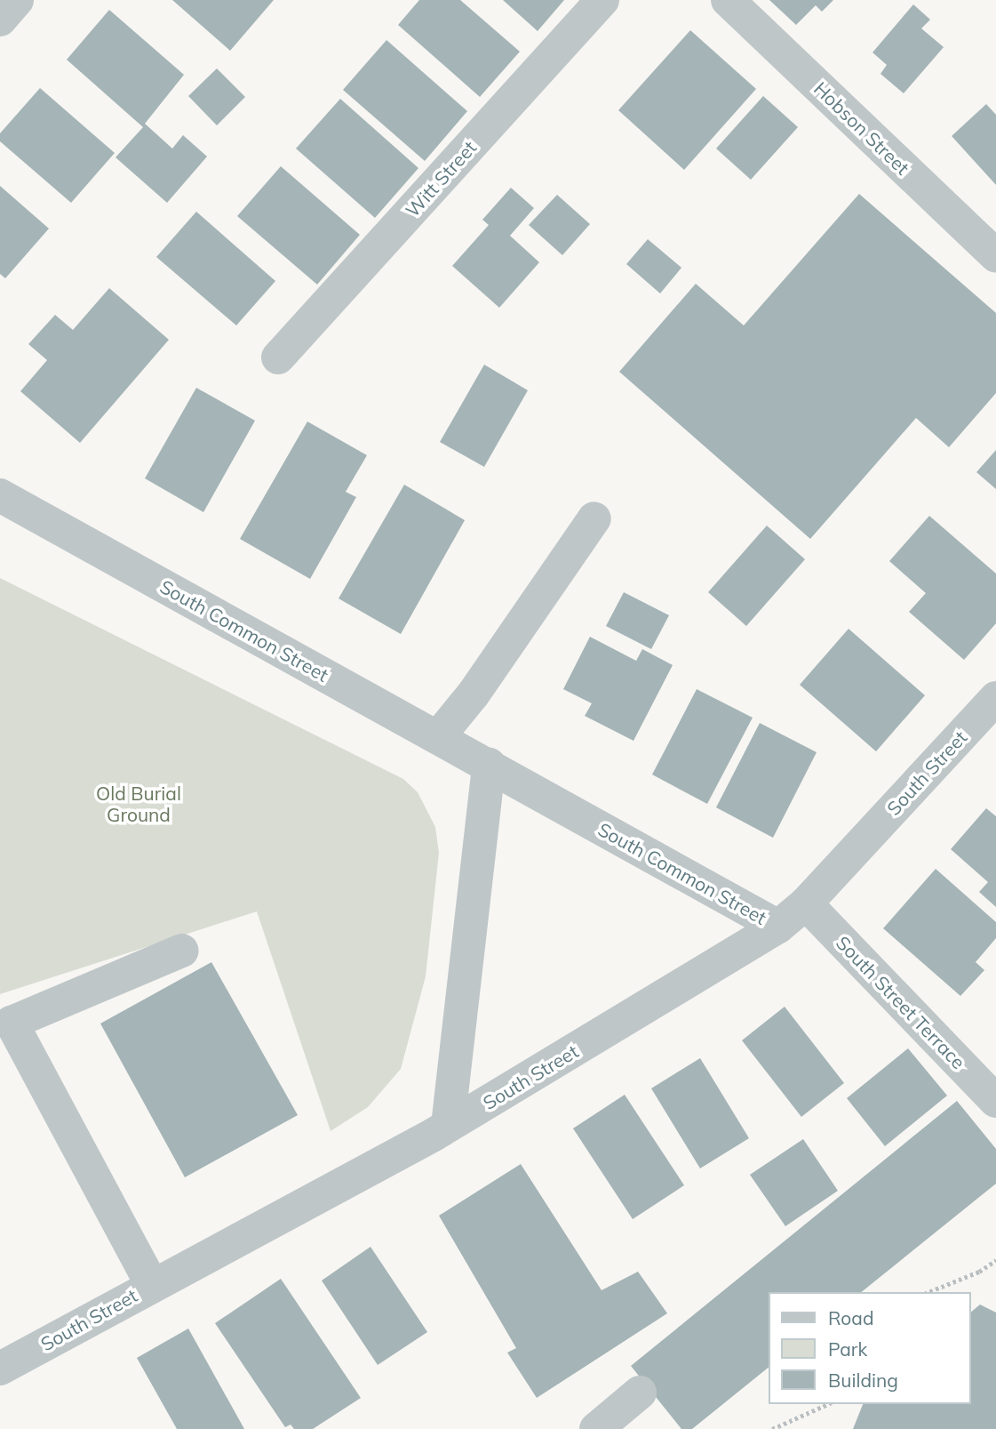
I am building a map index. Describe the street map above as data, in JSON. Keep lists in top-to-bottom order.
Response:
{
  "streets": {
    "street": [
      "Hobson Street",
      "Witt Street",
      "South Common Street",
      "South Street",
      "South Street Terrace"
    ]
  },
  "crossings": [
    ["South Common Street", "South Street"],
    ["South Street", "South Street Terrace"]
  ],
  "parks": ["Old Burial Ground"],
  "legend": ["Road", "Park", "Building"]
}
